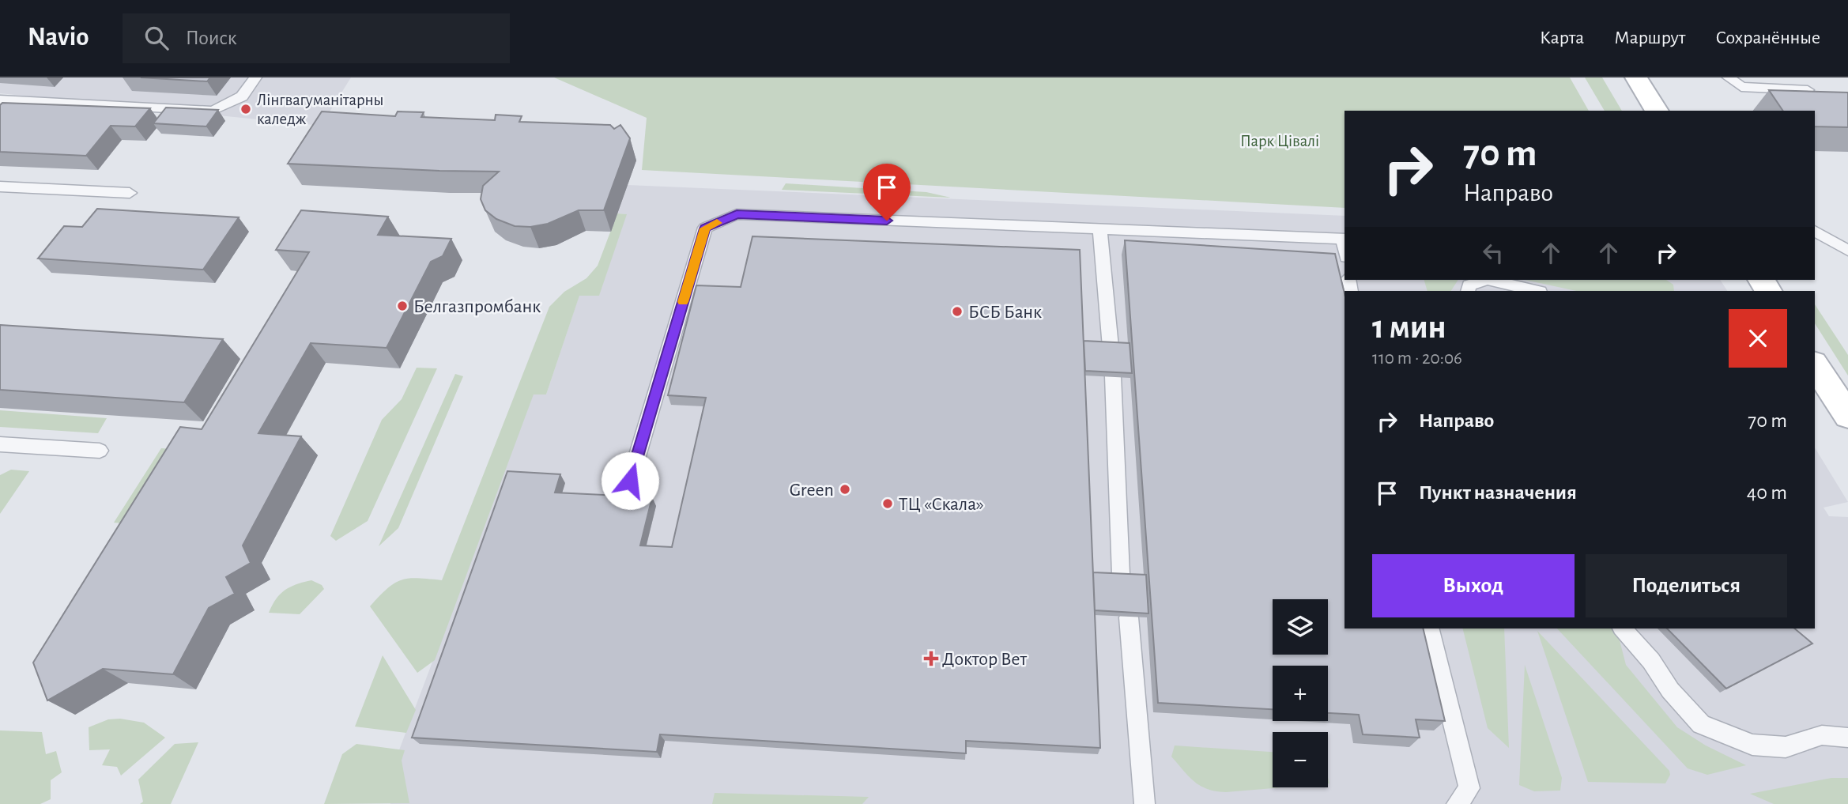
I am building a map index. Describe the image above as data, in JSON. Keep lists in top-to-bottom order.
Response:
{
  "parks": ["Парк Цівалі"],
  "places": {
    "other": [
      "Лінгвагуманітарны каледж",
      "Белгазпромбанк",
      "БСБ Банк",
      "Green",
      "ТЦ «Скала»"
    ],
    "health": ["Доктор Вет"]
  },
  "page": {
    "header": "Navio",
    "search": "Поиск",
    "nav": ["Карта", "Маршрут", "Сохранённые"],
    "turn": ["70 m", "Направо"],
    "heading": ["1 мин", "110 m · 20:06"],
    "list": [
      {
        "name": "Направо",
        "value": "70 m"
      },
      {
        "name": "Пункт назначения",
        "value": "40 m"
      }
    ],
    "buttons": ["Выход", "Поделиться"],
    "map_buttons": ["+", "−"]
  }
}
